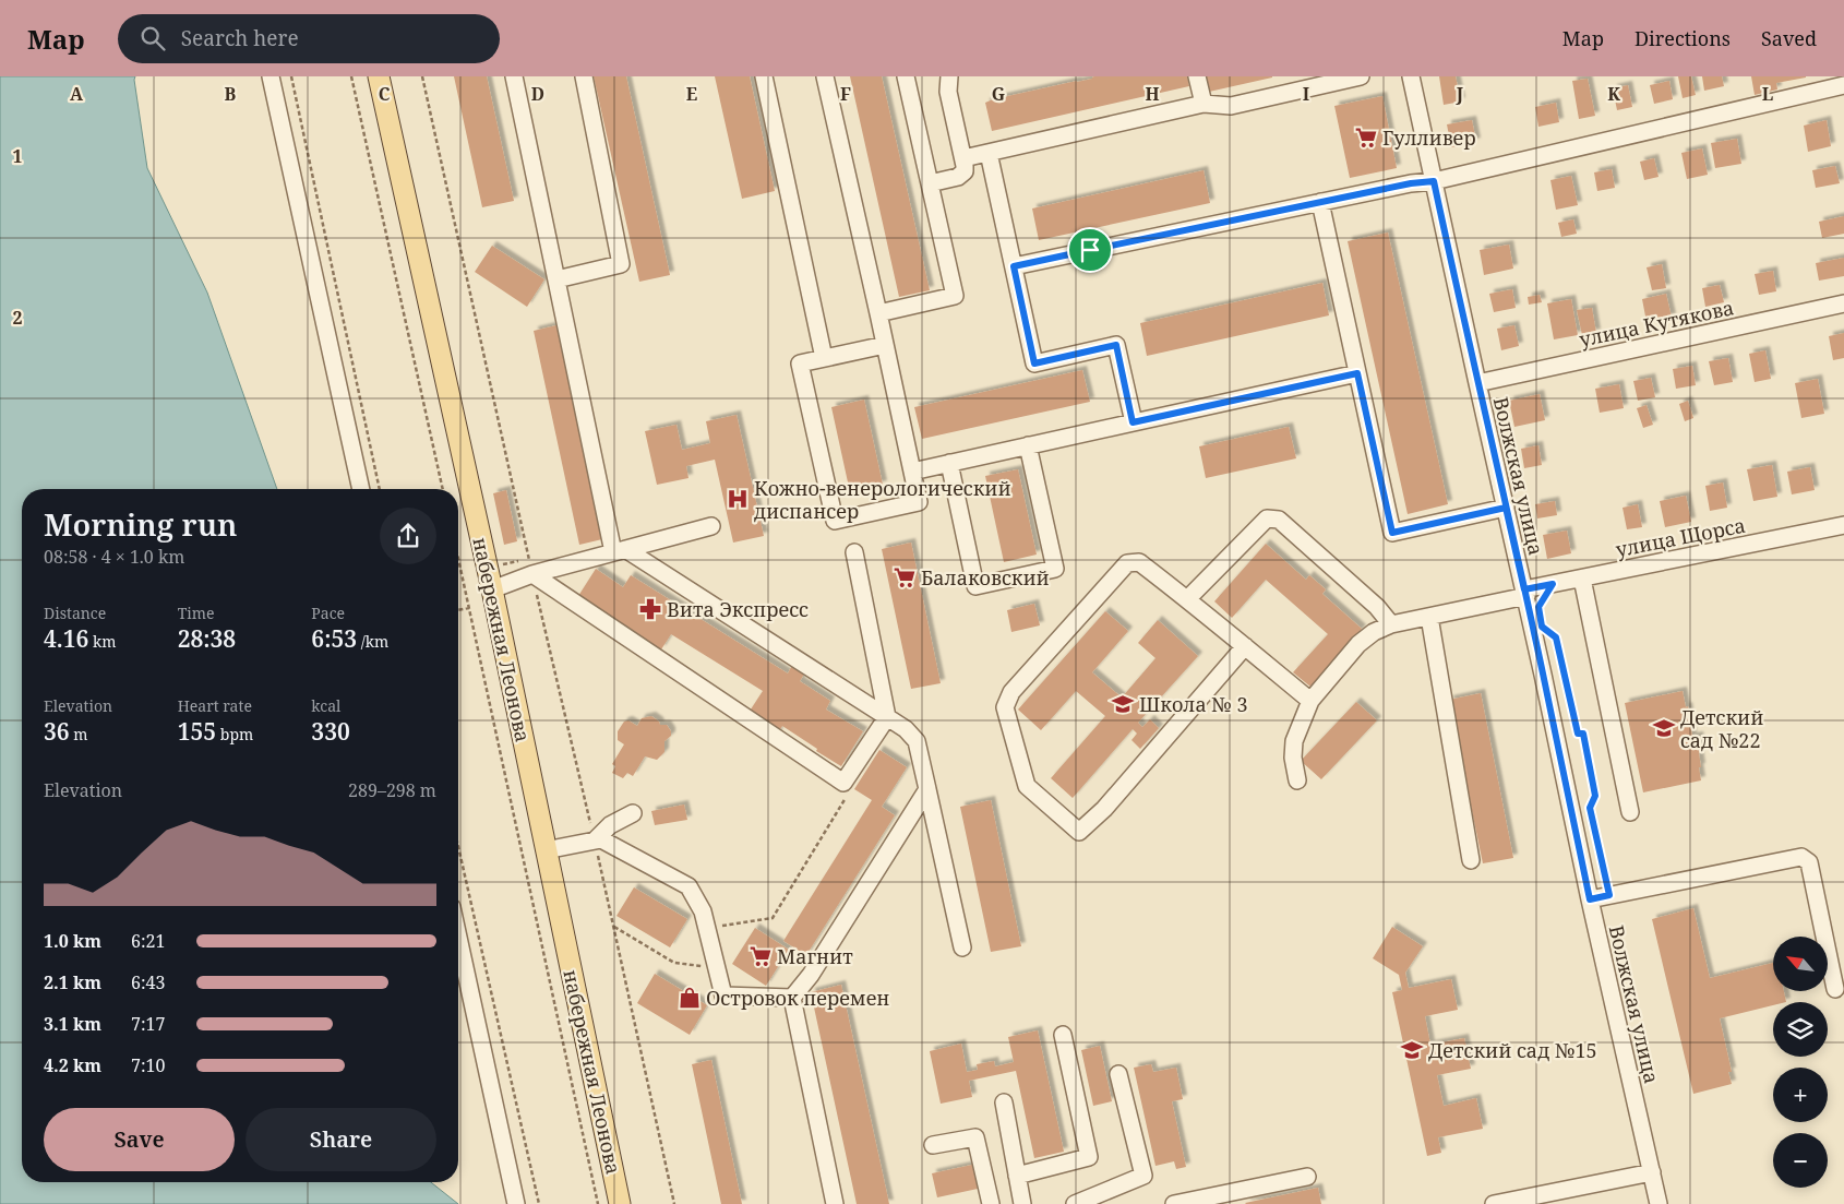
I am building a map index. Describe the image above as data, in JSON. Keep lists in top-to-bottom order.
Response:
{
  "streets": {
    "main road": ["набережная Леонова"],
    "street": ["улица Кутякова", "Волжская улица", "улица Щорса"]
  },
  "crossings": [
    ["улица Кутякова", "Волжская улица"],
    ["Волжская улица", "улица Щорса"]
  ],
  "places": {
    "supermarket": ["Гулливер", "Балаковский", "Магнит"],
    "hospital": ["Кожно-венерологический диспансер"],
    "pharmacy": ["Вита Экспресс"],
    "school or university": ["Школа № 3", "Детский сад №22", "Детский сад №15"],
    "shop": ["Островок перемен"]
  },
  "north": "top left",
  "page": {
    "header": "Map",
    "search": "Search here",
    "nav": ["Map", "Directions", "Saved"],
    "heading": ["Morning run", "08:58 · 4 × 1.0 km"],
    "stats": [
      ["Distance", "4.16 km"],
      ["Time", "28:38"],
      ["Pace", "6:53 /km"],
      ["Elevation", "36 m"],
      ["Heart rate", "155 bpm"],
      ["kcal", "330"]
    ],
    "chart": ["Elevation", "289–298 m"],
    "list": [
      {
        "name": "1.0 km",
        "note": "6:21"
      },
      {
        "name": "2.1 km",
        "note": "6:43"
      },
      {
        "name": "3.1 km",
        "note": "7:17"
      },
      {
        "name": "4.2 km",
        "note": "7:10"
      }
    ],
    "map_buttons": ["+", "−"],
    "buttons": ["Save", "Share"]
  },
  "grid": {
    "columns": [
      "A",
      "B",
      "C",
      "D",
      "E",
      "F",
      "G",
      "H",
      "I",
      "J",
      "K",
      "L"
    ],
    "rows": ["1", "2"]
  }
}
